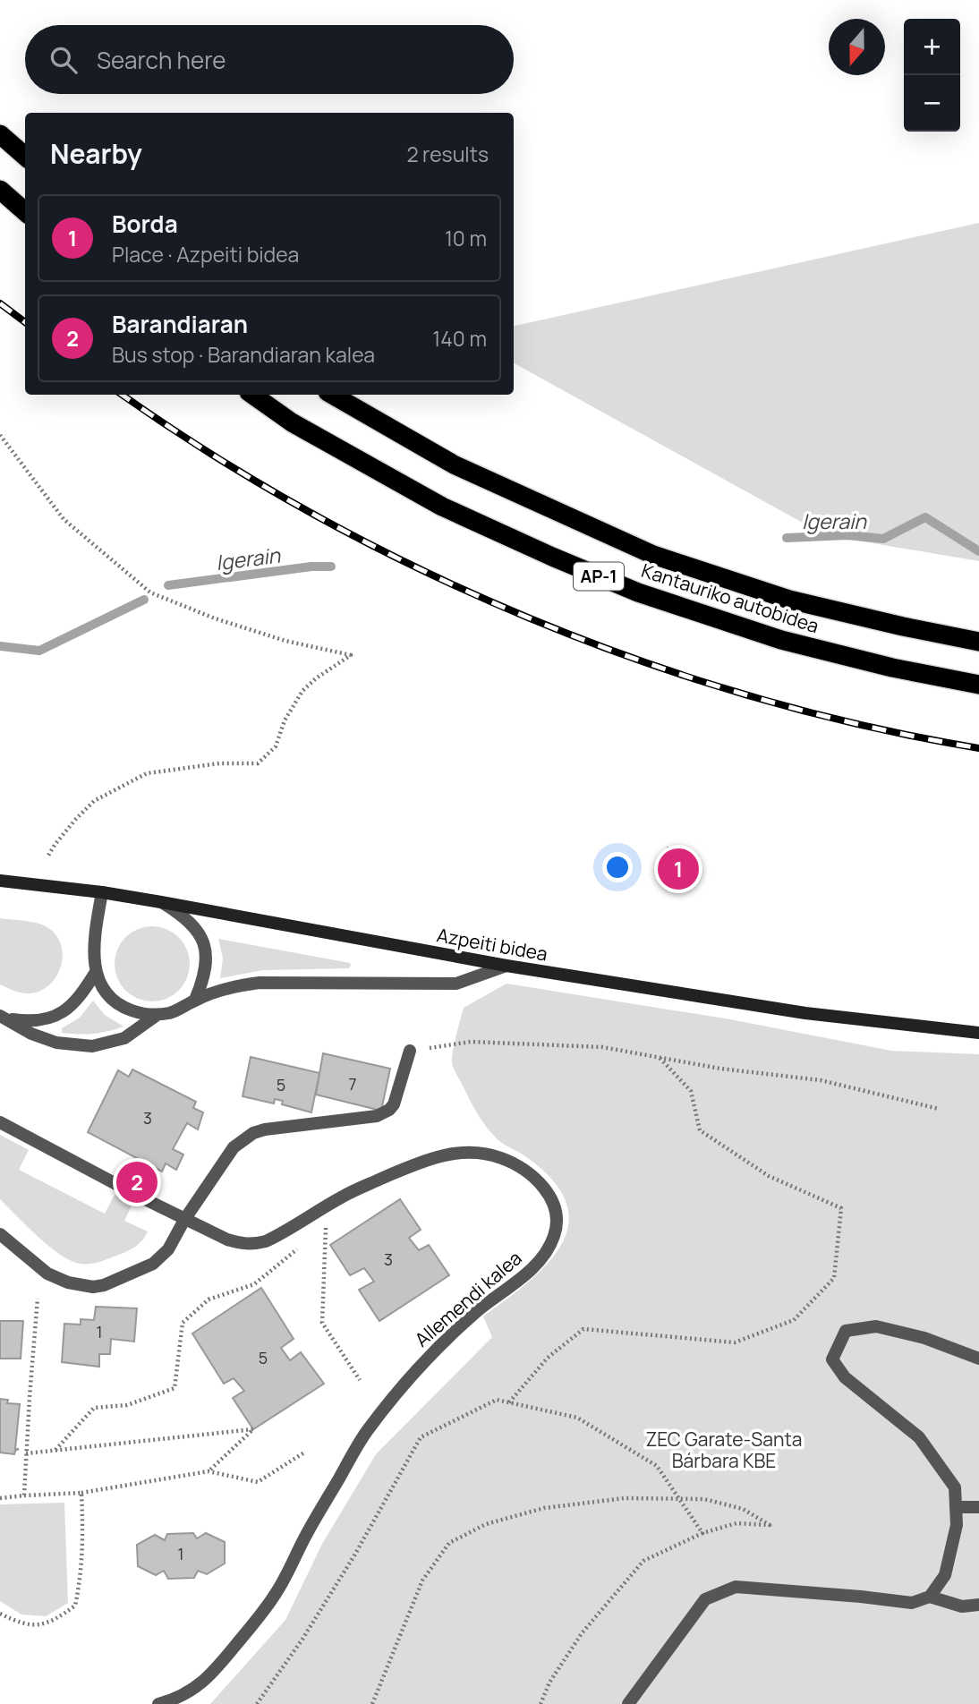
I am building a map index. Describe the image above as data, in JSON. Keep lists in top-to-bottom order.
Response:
{
  "streets": {
    "highway": ["AP-1", "Kantauriko autobidea"],
    "main road": ["Azpeiti bidea"],
    "street": ["Allemendi kalea"]
  },
  "water": ["Igerain"],
  "parks": ["ZEC Garate-Santa Bárbara KBE"],
  "house_numbers": [
    "7",
    "5",
    "3",
    "3",
    "1",
    "5",
    "1"
  ],
  "north": "bottom",
  "page": {
    "map_buttons": ["+", "−"],
    "search": "Search here",
    "heading": ["Nearby", "2 results"],
    "list": [
      {
        "mark": "1",
        "name": "Borda",
        "note": "Place · Azpeiti bidea",
        "value": "10 m"
      },
      {
        "mark": "2",
        "name": "Barandiaran",
        "note": "Bus stop · Barandiaran kalea",
        "value": "140 m"
      }
    ],
    "pins": ["1", "2"]
  }
}
